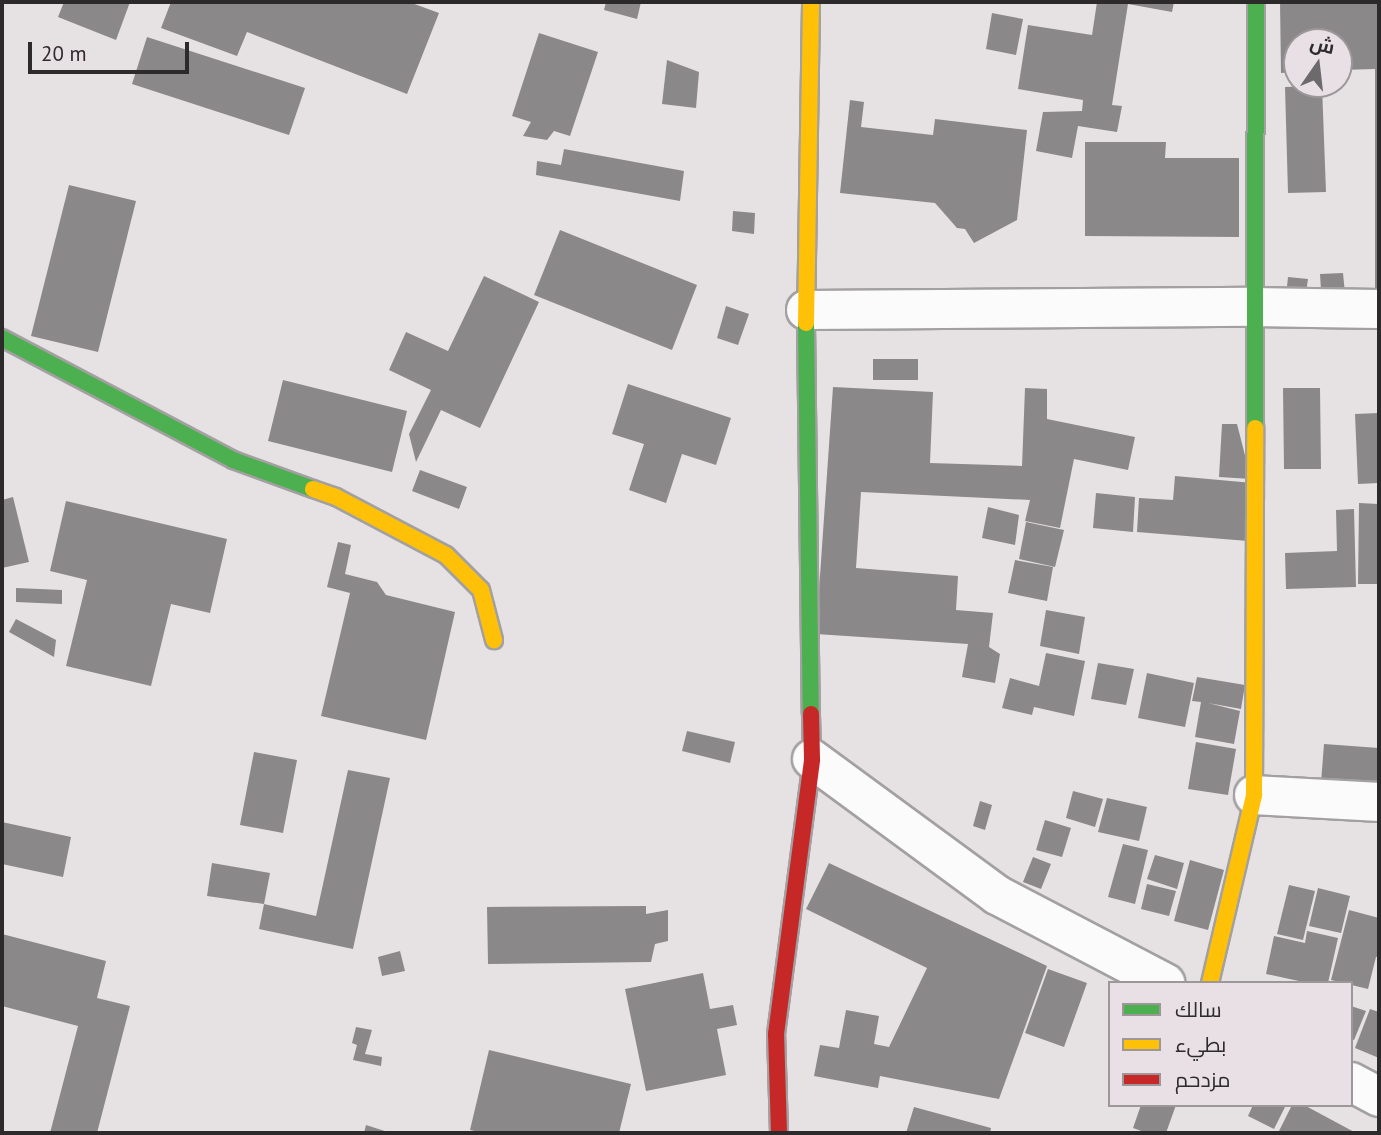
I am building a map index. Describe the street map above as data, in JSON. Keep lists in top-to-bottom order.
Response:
{
  "legend": ["سالك", "بطيء", "مزدحم"],
  "scale_bar": "20 m",
  "north": "top"
}
